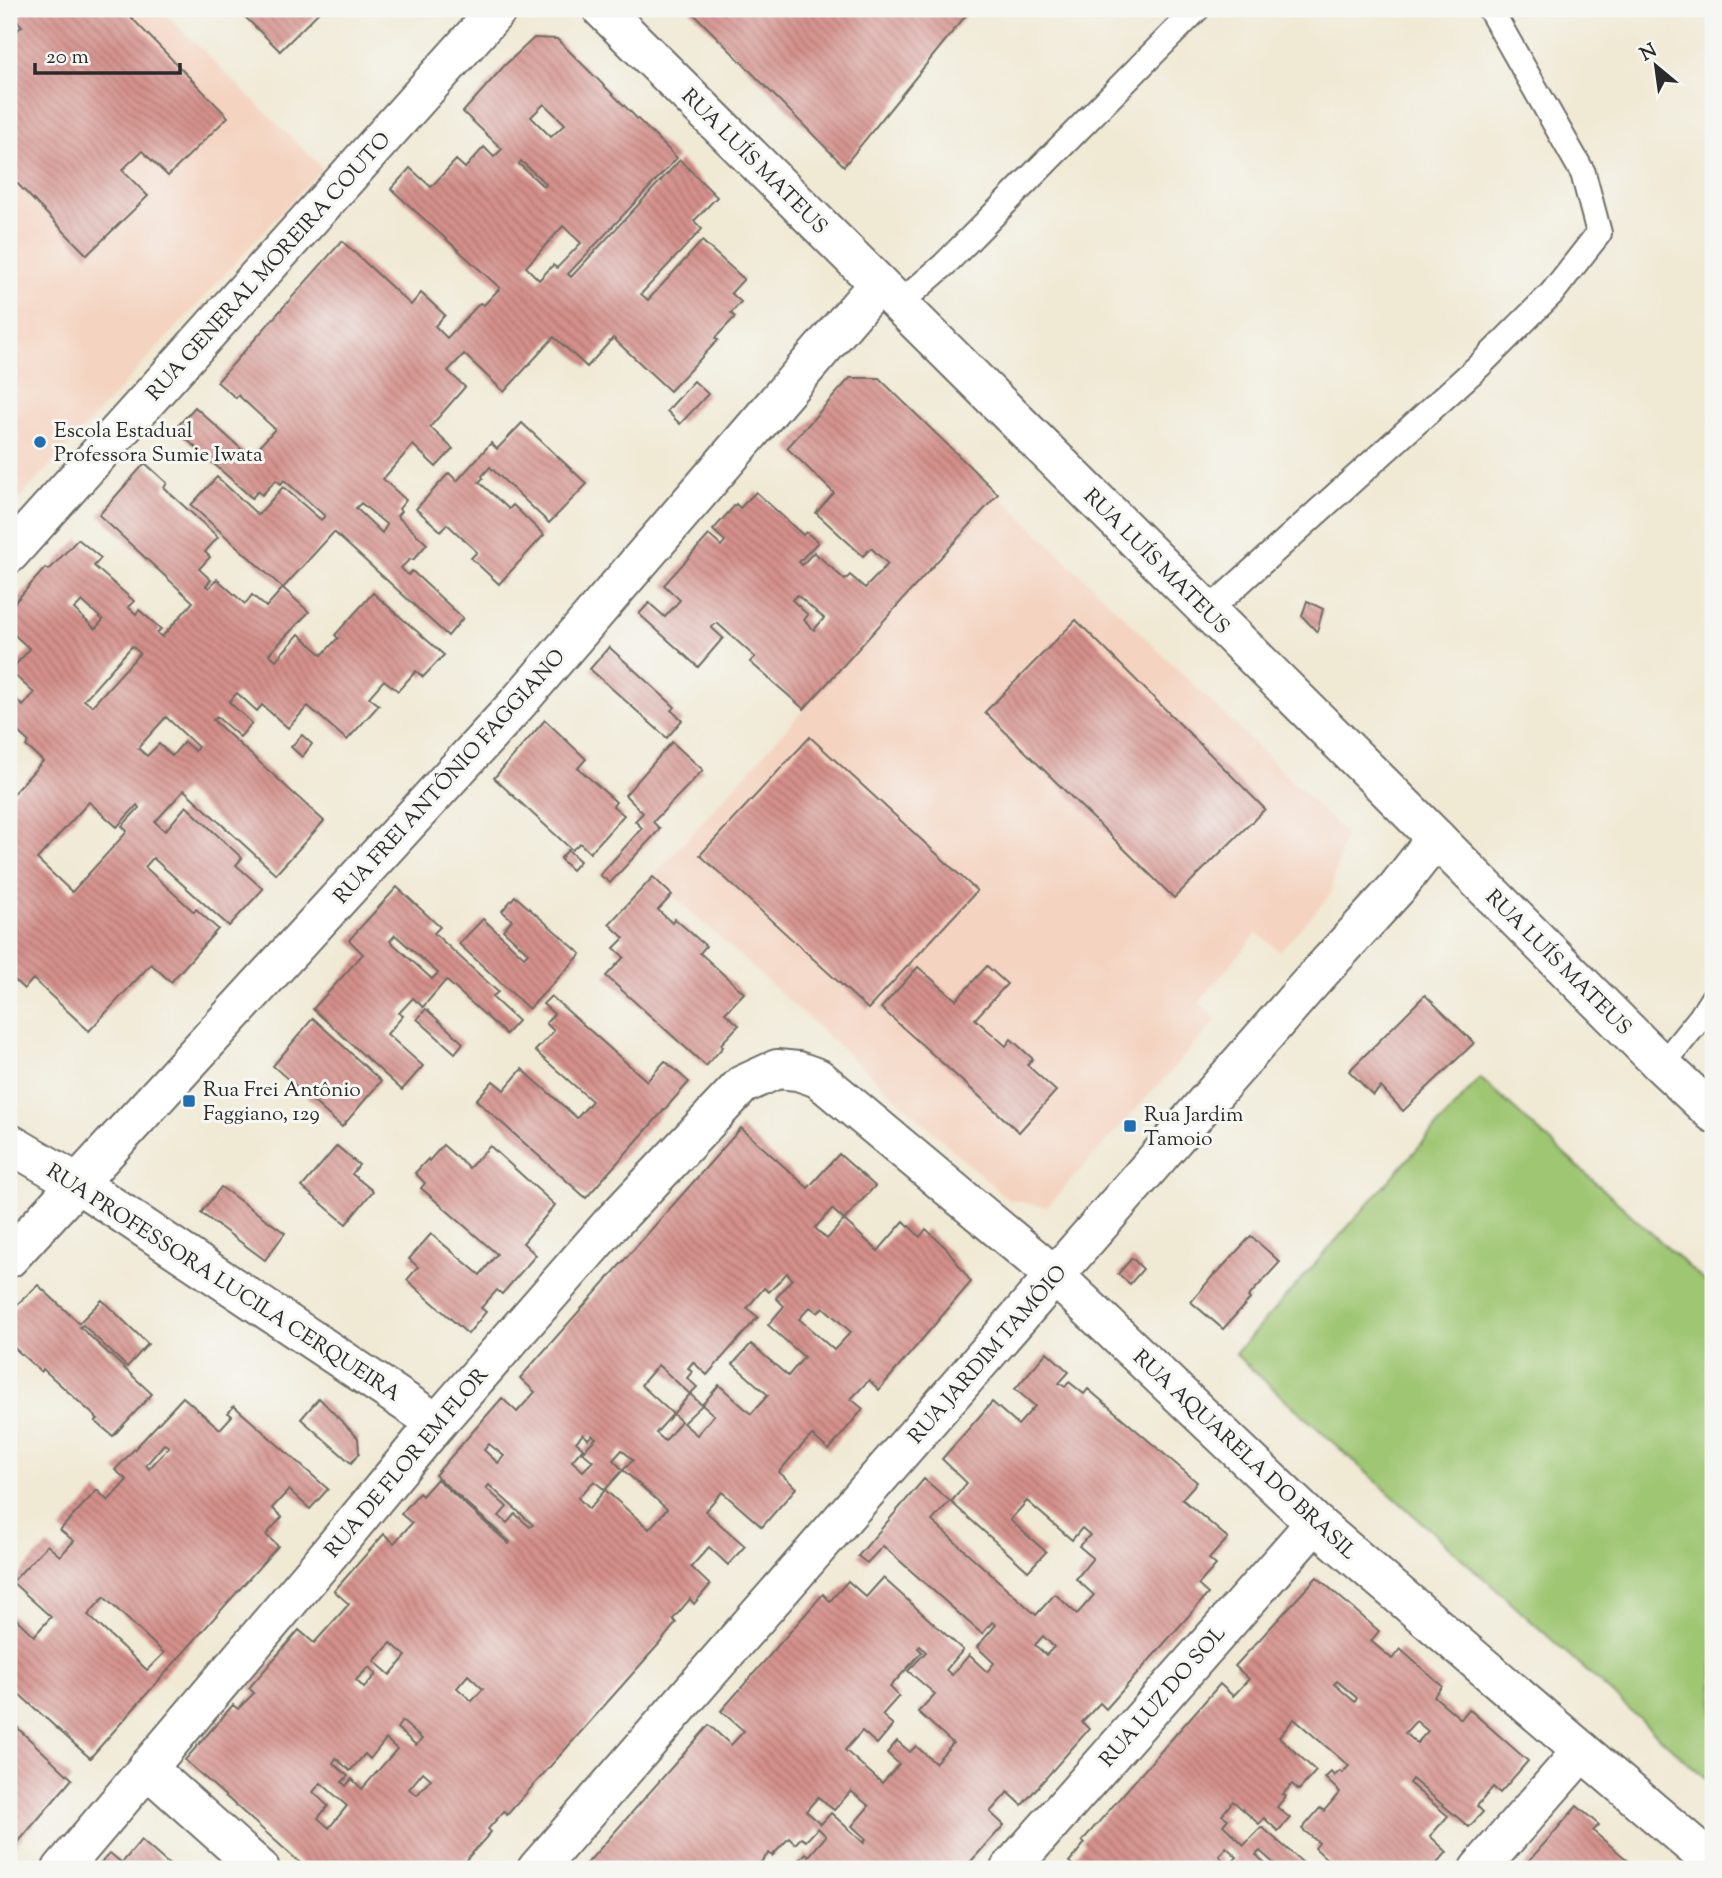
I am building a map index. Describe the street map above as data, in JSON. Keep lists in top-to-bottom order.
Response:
{
  "streets": {
    "street": [
      "RUA LUÍS MATEUS",
      "RUA GENERAL MOREIRA COUTO",
      "RUA FREI ANTÔNIO FAGGIANO",
      "RUA PROFESSORA LUCILA CERQUEIRA",
      "RUA JARDIM TAMÔIO",
      "RUA AQUARELA DO BRASIL",
      "RUA DE FLOR EM FLOR",
      "RUA LUZ DO SOL"
    ]
  },
  "crossings": [
    ["RUA LUÍS MATEUS", "RUA FREI ANTÔNIO FAGGIANO"],
    ["RUA LUÍS MATEUS", "RUA JARDIM TAMÔIO"],
    ["RUA FREI ANTÔNIO FAGGIANO", "RUA PROFESSORA LUCILA CERQUEIRA"],
    ["RUA PROFESSORA LUCILA CERQUEIRA", "RUA DE FLOR EM FLOR"],
    ["RUA JARDIM TAMÔIO", "RUA AQUARELA DO BRASIL"],
    ["RUA AQUARELA DO BRASIL", "RUA DE FLOR EM FLOR"],
    ["RUA AQUARELA DO BRASIL", "RUA LUZ DO SOL"]
  ],
  "places": {
    "other": ["Escola Estadual Professora Sumie Iwata"],
    "transit": ["Rua Frei Antônio Faggiano, 129", "Rua Jardim Tamoio"]
  },
  "scale_bar": "20 m",
  "north": "top left"
}
